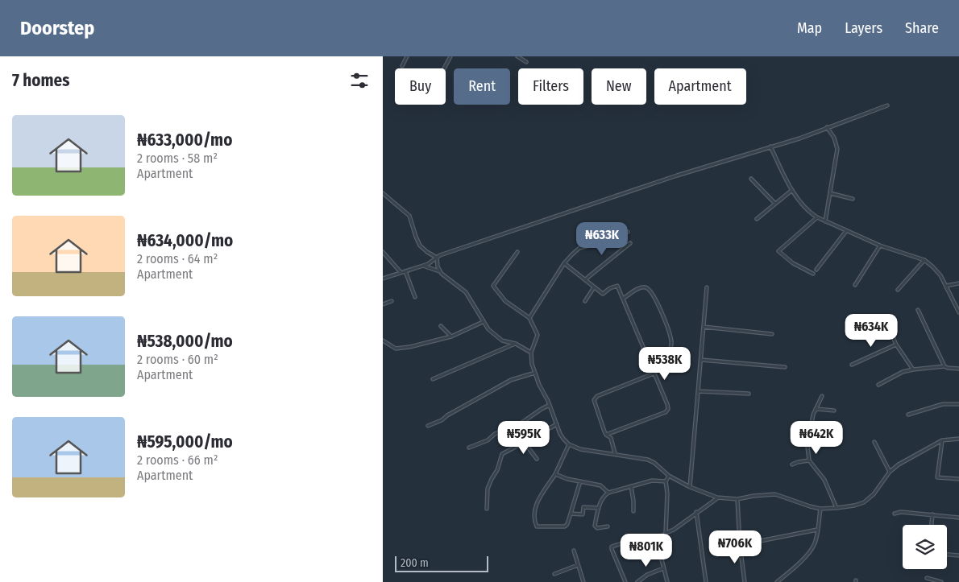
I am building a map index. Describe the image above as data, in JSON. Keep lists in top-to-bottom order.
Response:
{
  "scale_bar": "200 m",
  "page": {
    "header": "Doorstep",
    "nav": ["Map", "Layers", "Share"],
    "heading": "7 homes",
    "chip": [
      "Buy",
      "Rent",
      "Filters",
      "New",
      "Apartment"
    ],
    "list": [
      {
        "name": "₦633,000/mo",
        "note": "2 rooms · 58 m² · Apartment"
      },
      {
        "name": "₦634,000/mo",
        "note": "2 rooms · 64 m² · Apartment"
      },
      {
        "name": "₦538,000/mo",
        "note": "2 rooms · 60 m² · Apartment"
      },
      {
        "name": "₦595,000/mo",
        "note": "2 rooms · 66 m² · Apartment"
      }
    ],
    "price": [
      "₦633K",
      "₦634K",
      "₦538K",
      "₦595K",
      "₦642K",
      "₦706K",
      "₦801K"
    ],
    "scale": "200 m"
  }
}
